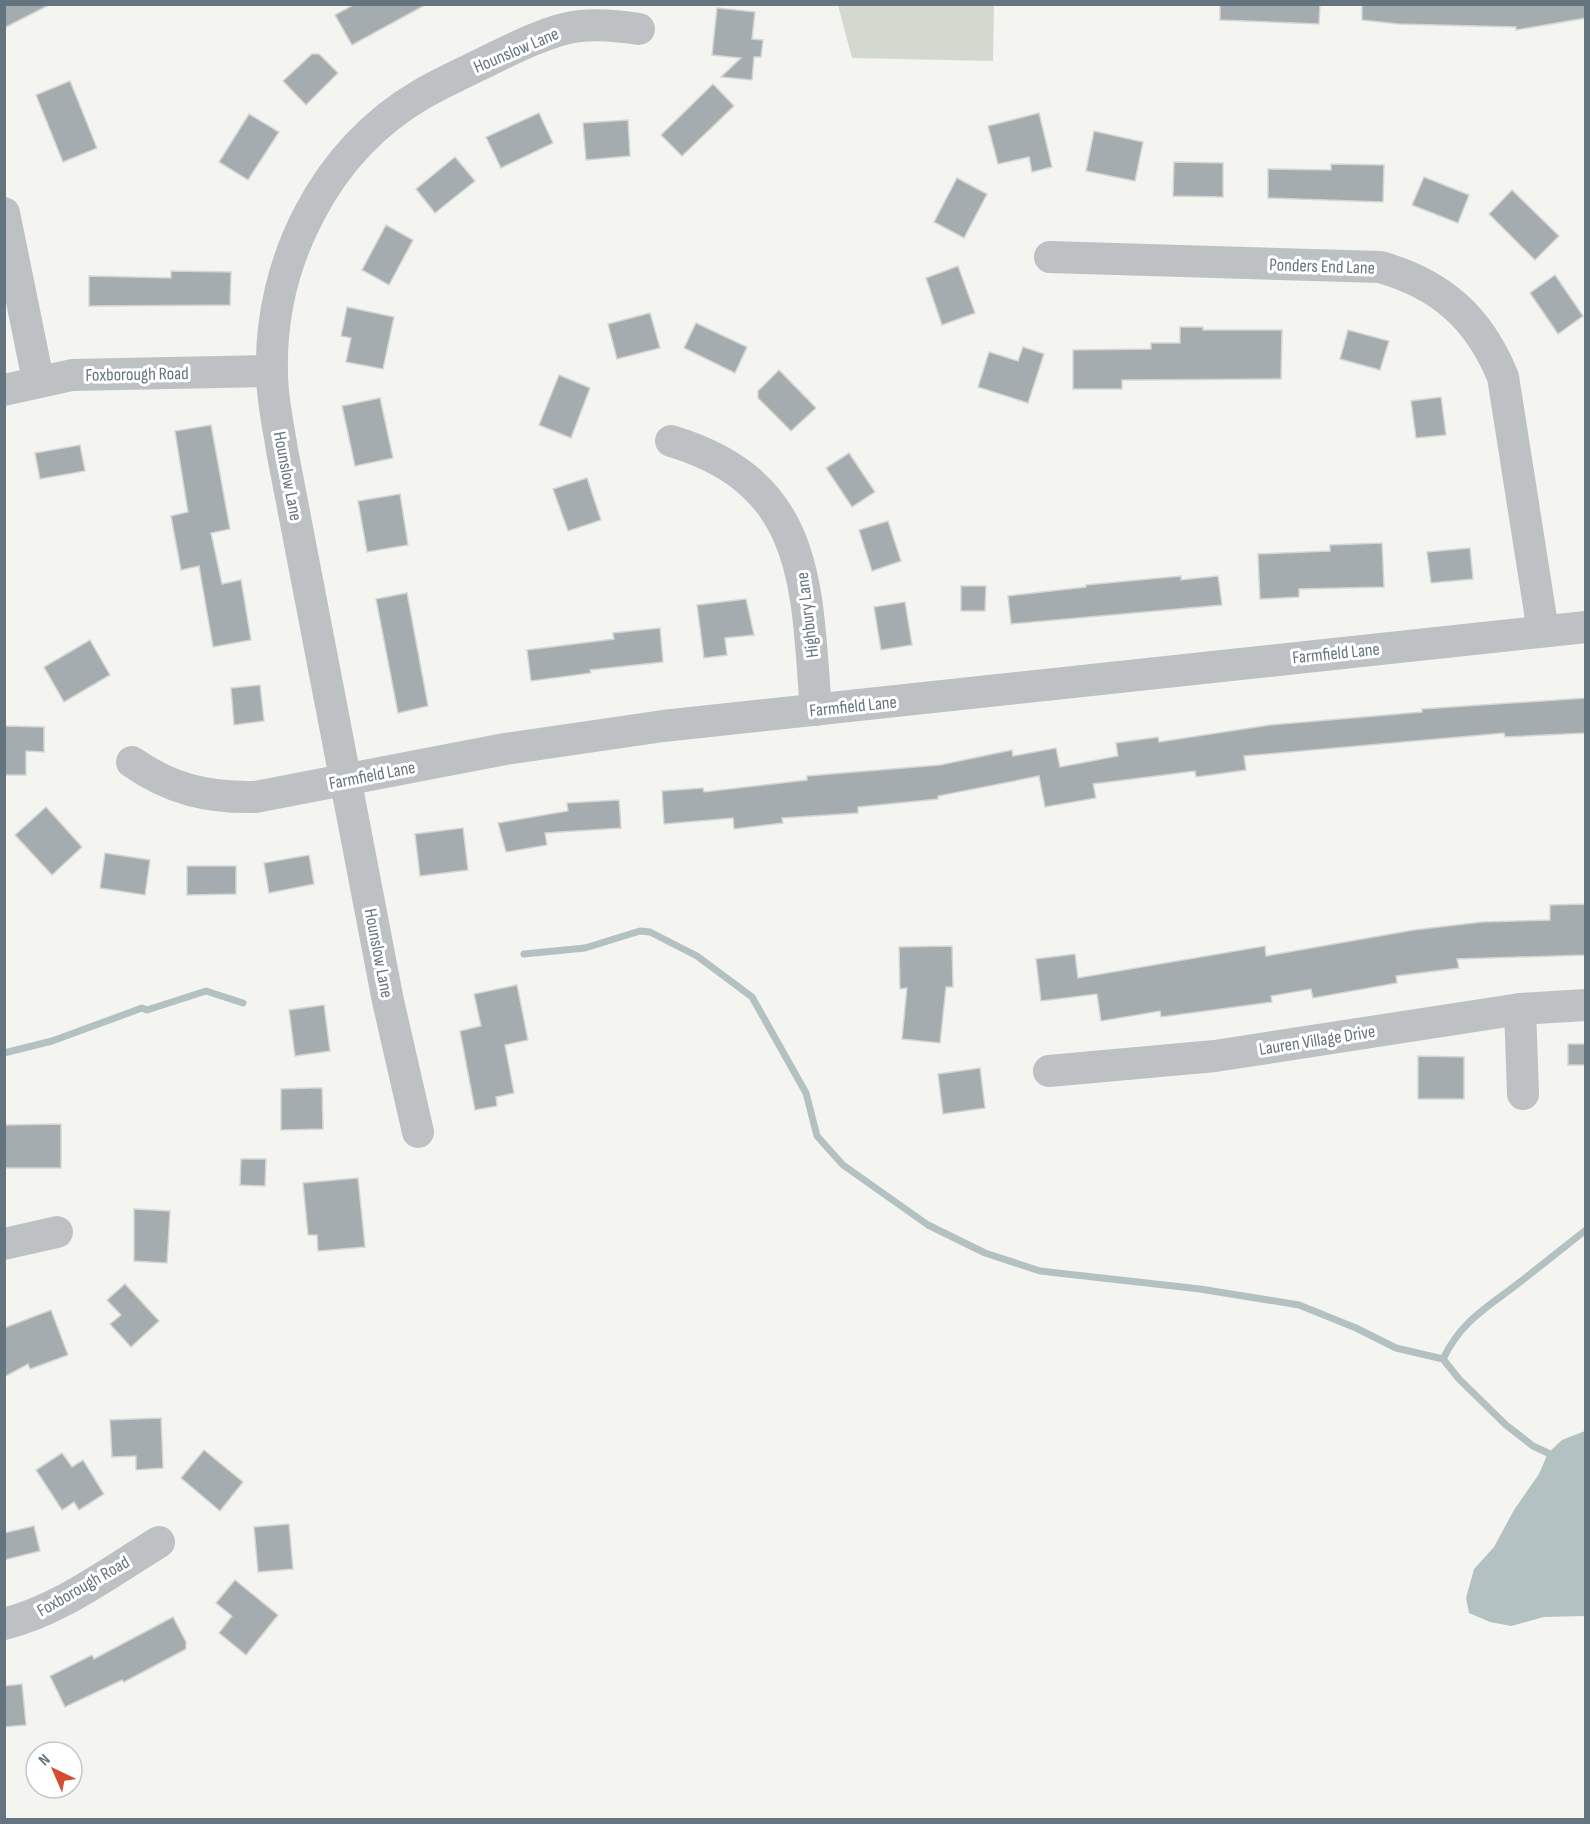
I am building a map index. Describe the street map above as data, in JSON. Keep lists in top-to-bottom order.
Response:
{
  "streets": {
    "street": [
      "Hounslow Lane",
      "Ponders End Lane",
      "Foxborough Road",
      "Highbury Lane",
      "Farmfield Lane",
      "Lauren Village Drive"
    ]
  },
  "crossings": [
    ["Hounslow Lane", "Foxborough Road"],
    ["Hounslow Lane", "Farmfield Lane"],
    ["Ponders End Lane", "Farmfield Lane"],
    ["Highbury Lane", "Farmfield Lane"]
  ],
  "north": "top left"
}
